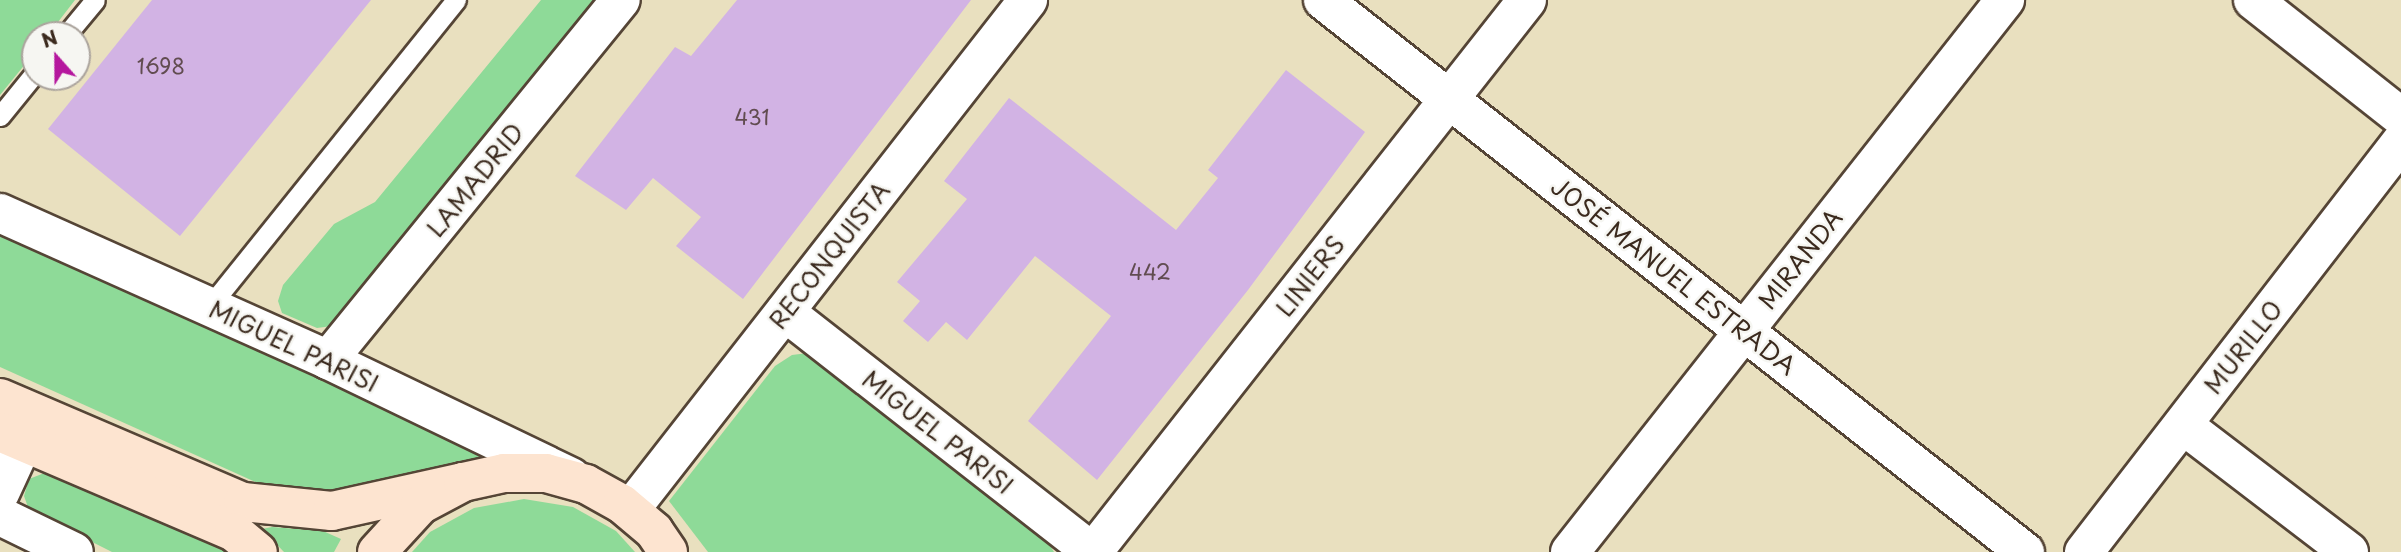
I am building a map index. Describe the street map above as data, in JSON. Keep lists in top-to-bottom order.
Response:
{
  "streets": {
    "street": [
      "LAMADRID",
      "RECONQUISTA",
      "MIRANDA",
      "LINIERS",
      "JOSÉ MANUEL ESTRADA",
      "MIGUEL PARISI",
      "MURILLO"
    ]
  },
  "crossings": [
    ["LAMADRID", "MIGUEL PARISI"],
    ["RECONQUISTA", "MIGUEL PARISI"],
    ["MIRANDA", "JOSÉ MANUEL ESTRADA"],
    ["LINIERS", "JOSÉ MANUEL ESTRADA"],
    ["LINIERS", "MIGUEL PARISI"]
  ],
  "house_numbers": ["1698", "431", "442"],
  "north": "top"
}
